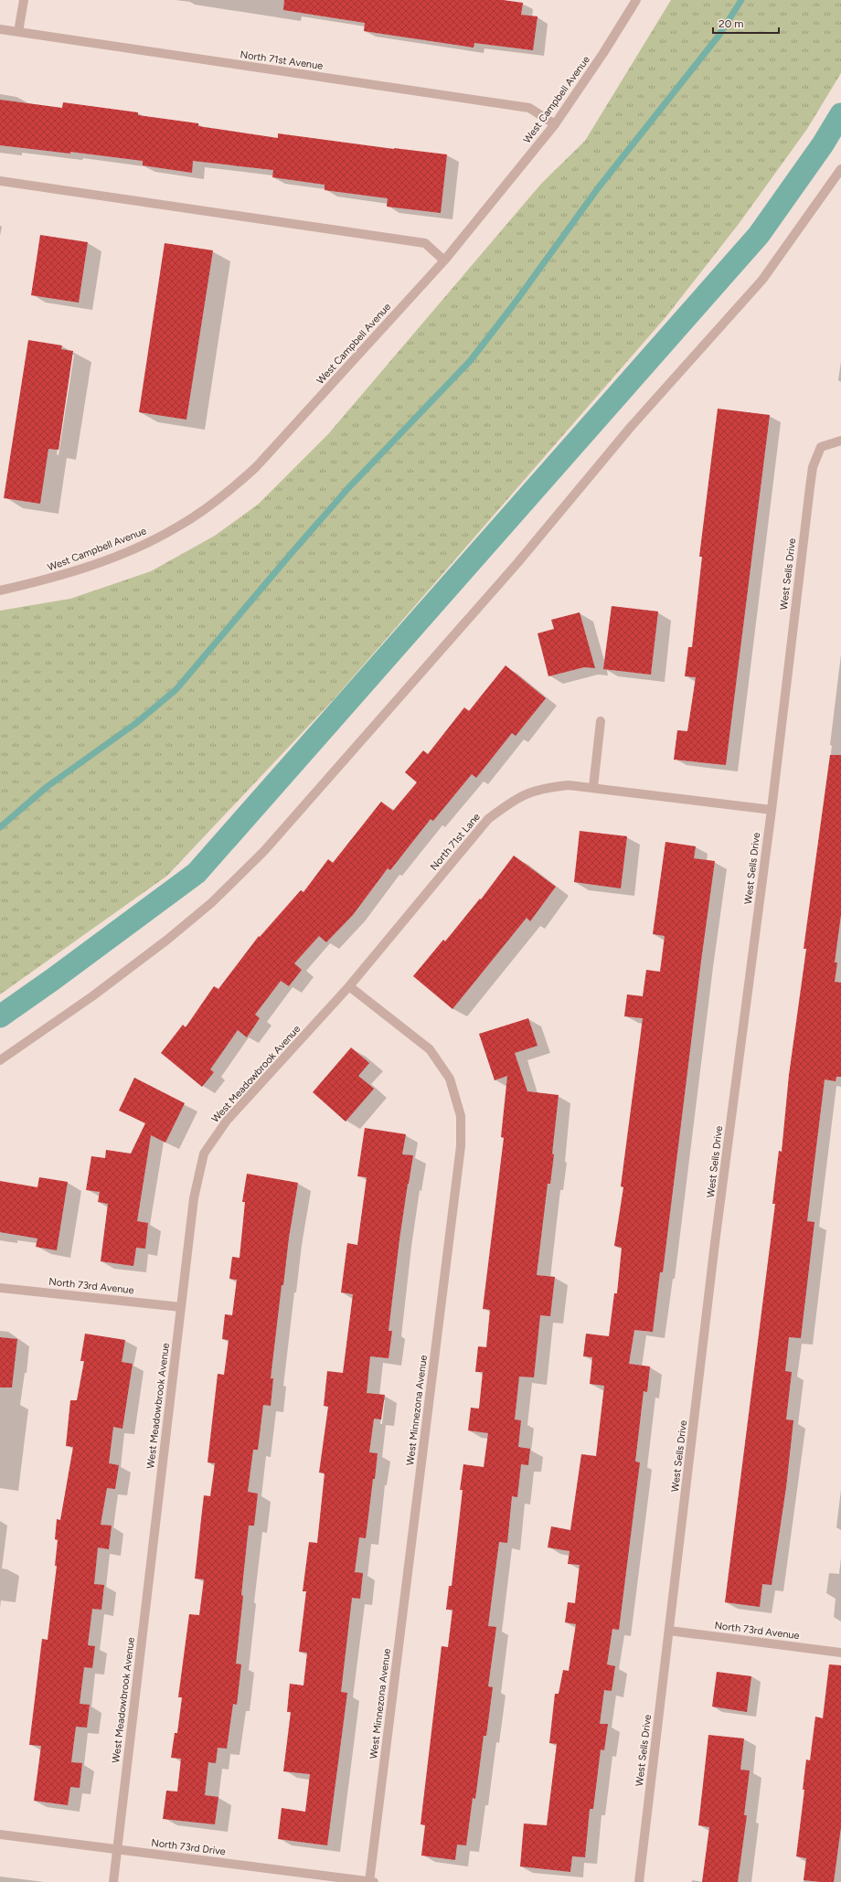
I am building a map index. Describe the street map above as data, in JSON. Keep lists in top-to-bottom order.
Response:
{
  "streets": {
    "street": [
      "North 71st Avenue",
      "West Campbell Avenue",
      "West Sells Drive",
      "North 71st Lane",
      "West Meadowbrook Avenue",
      "North 73rd Avenue",
      "West Minnezona Avenue",
      "North 73rd Drive"
    ]
  },
  "crossings": [
    ["North 71st Avenue", "West Campbell Avenue"],
    ["West Sells Drive", "North 71st Lane"],
    ["West Sells Drive", "North 73rd Avenue"],
    ["North 71st Lane", "West Meadowbrook Avenue"],
    ["North 71st Lane", "West Minnezona Avenue"],
    ["West Meadowbrook Avenue", "North 73rd Avenue"],
    ["West Meadowbrook Avenue", "West Minnezona Avenue"],
    ["West Meadowbrook Avenue", "North 73rd Drive"],
    ["West Minnezona Avenue", "North 73rd Drive"]
  ],
  "scale_bar": "20 m"
}
